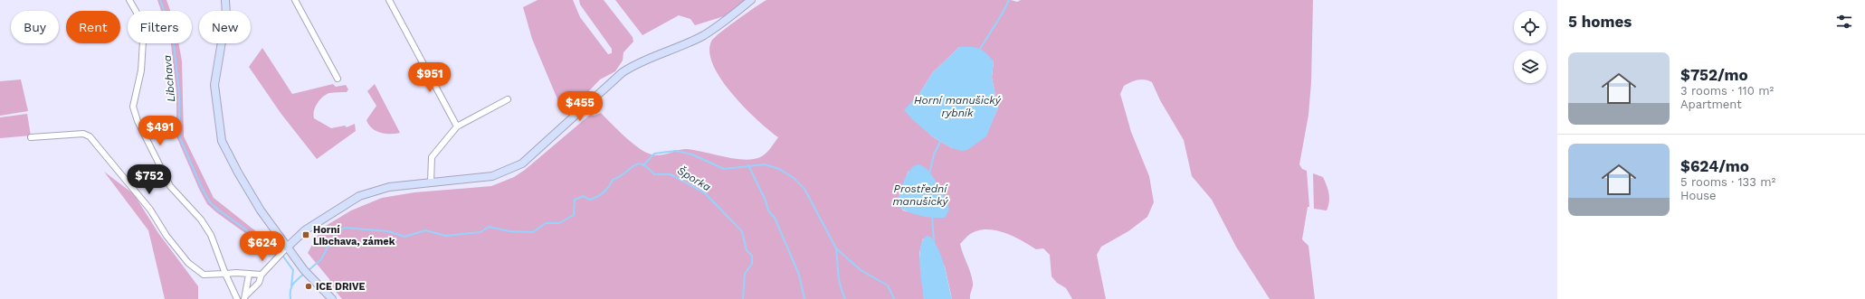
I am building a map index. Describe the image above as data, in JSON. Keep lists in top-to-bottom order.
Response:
{
  "water": [
    "Libchava",
    "Horní manušický rybník",
    "Šporka",
    "Prostřední manušický"
  ],
  "places": {
    "transit": ["Horní Libchava, zámek"],
    "other": ["ICE DRIVE"]
  },
  "page": {
    "heading": "5 homes",
    "chip": [
      "Buy",
      "Rent",
      "Filters",
      "New"
    ],
    "list": [
      {
        "name": "$752/mo",
        "note": "3 rooms · 110 m² · Apartment"
      },
      {
        "name": "$624/mo",
        "note": "5 rooms · 133 m² · House"
      }
    ],
    "price": [
      "$951",
      "$455",
      "$491",
      "$752",
      "$624"
    ]
  }
}
